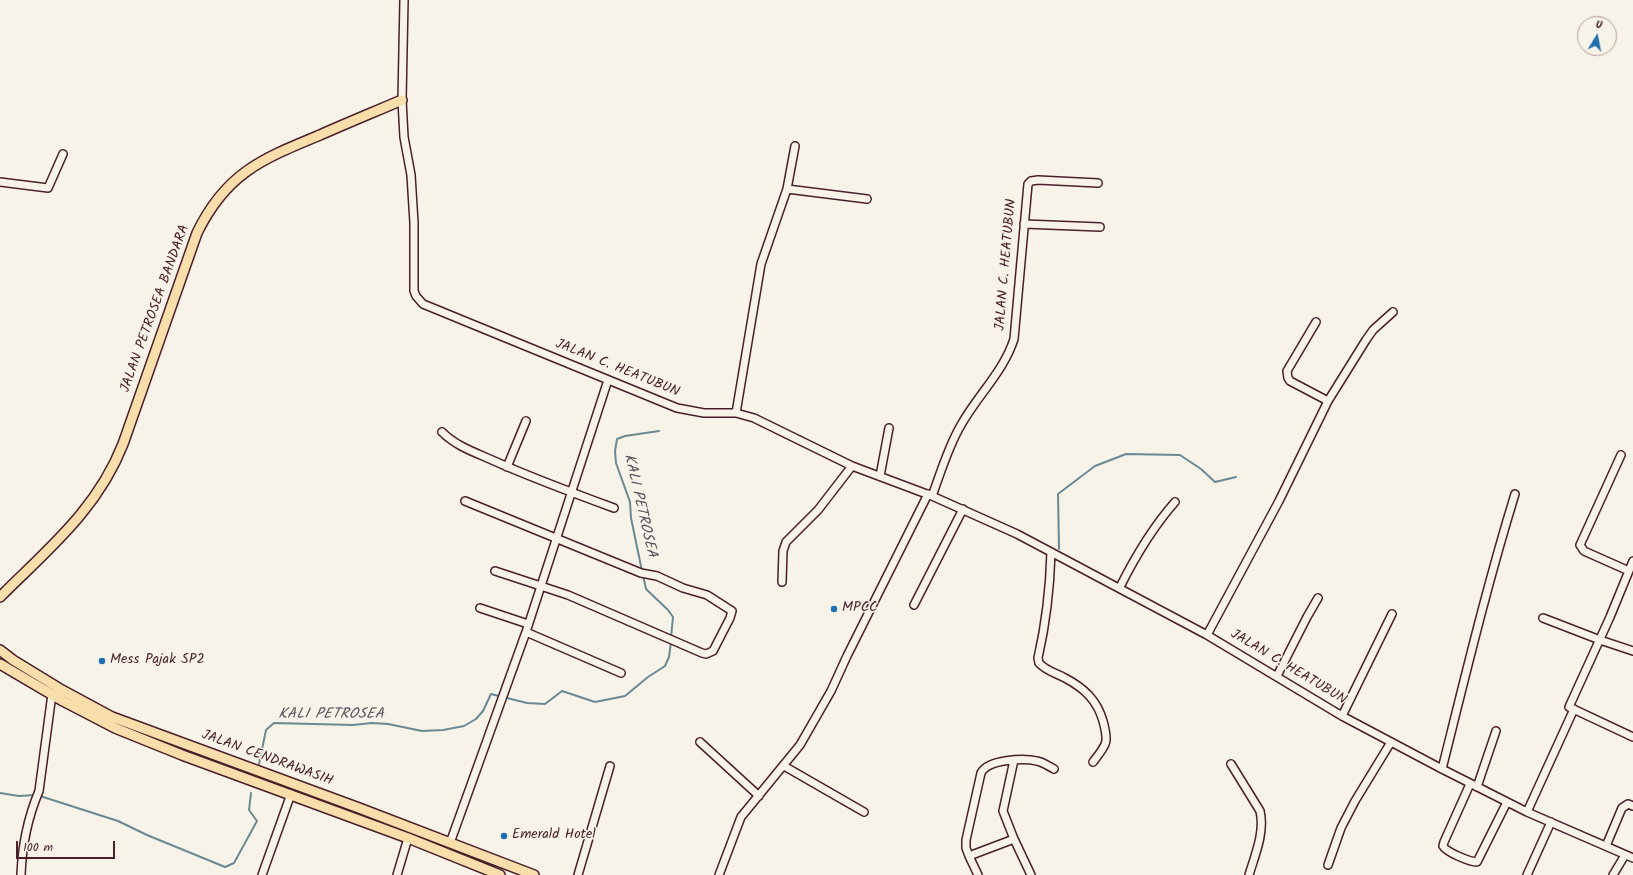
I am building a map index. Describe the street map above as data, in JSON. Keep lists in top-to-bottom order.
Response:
{
  "streets": {
    "main road": ["JALAN PETROSEA BANDARA", "JALAN CENDRAWASIH"],
    "street": ["JALAN C. HEATUBUN"]
  },
  "crossings": [
    ["JALAN C. HEATUBUN", "JALAN PETROSEA BANDARA"]
  ],
  "water": ["KALI PETROSEA"],
  "places": ["MPCC", "Mess Pajak SP2", "Emerald Hotel"],
  "scale_bar": "100 m",
  "north": "top"
}
